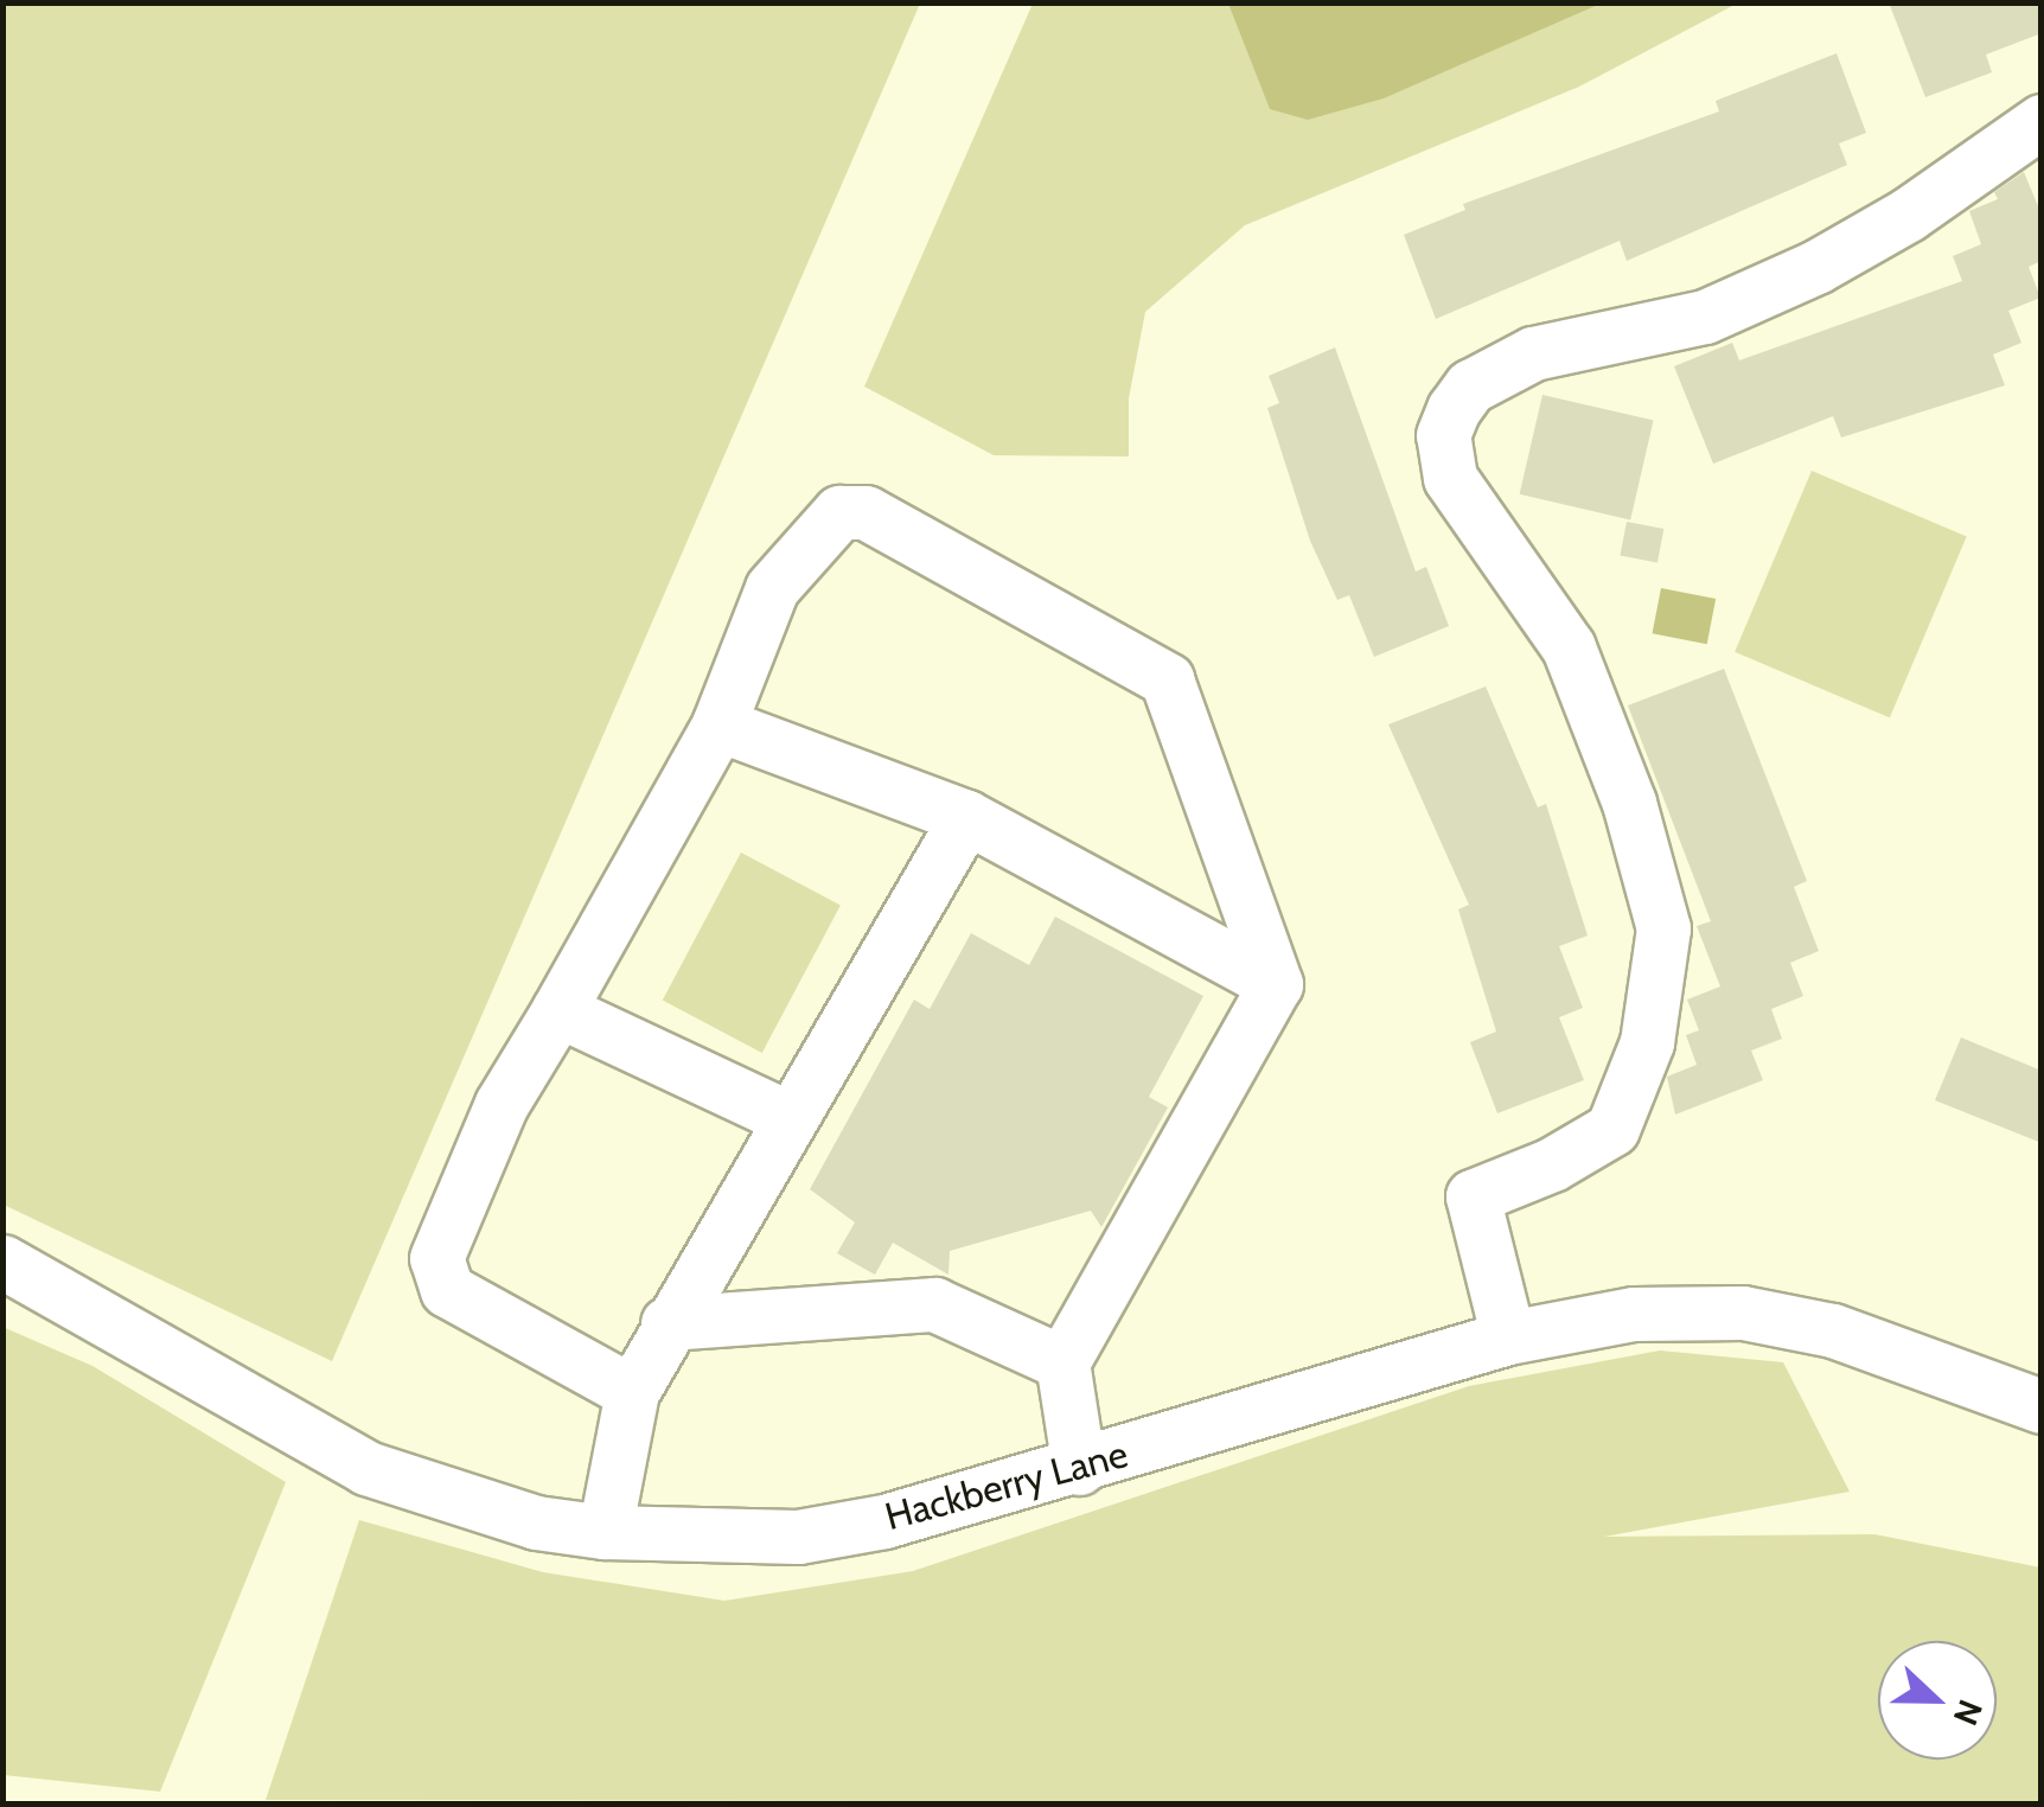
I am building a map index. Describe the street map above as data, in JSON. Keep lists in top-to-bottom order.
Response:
{
  "streets": {
    "street": ["Hackberry Lane"]
  },
  "north": "right"
}
